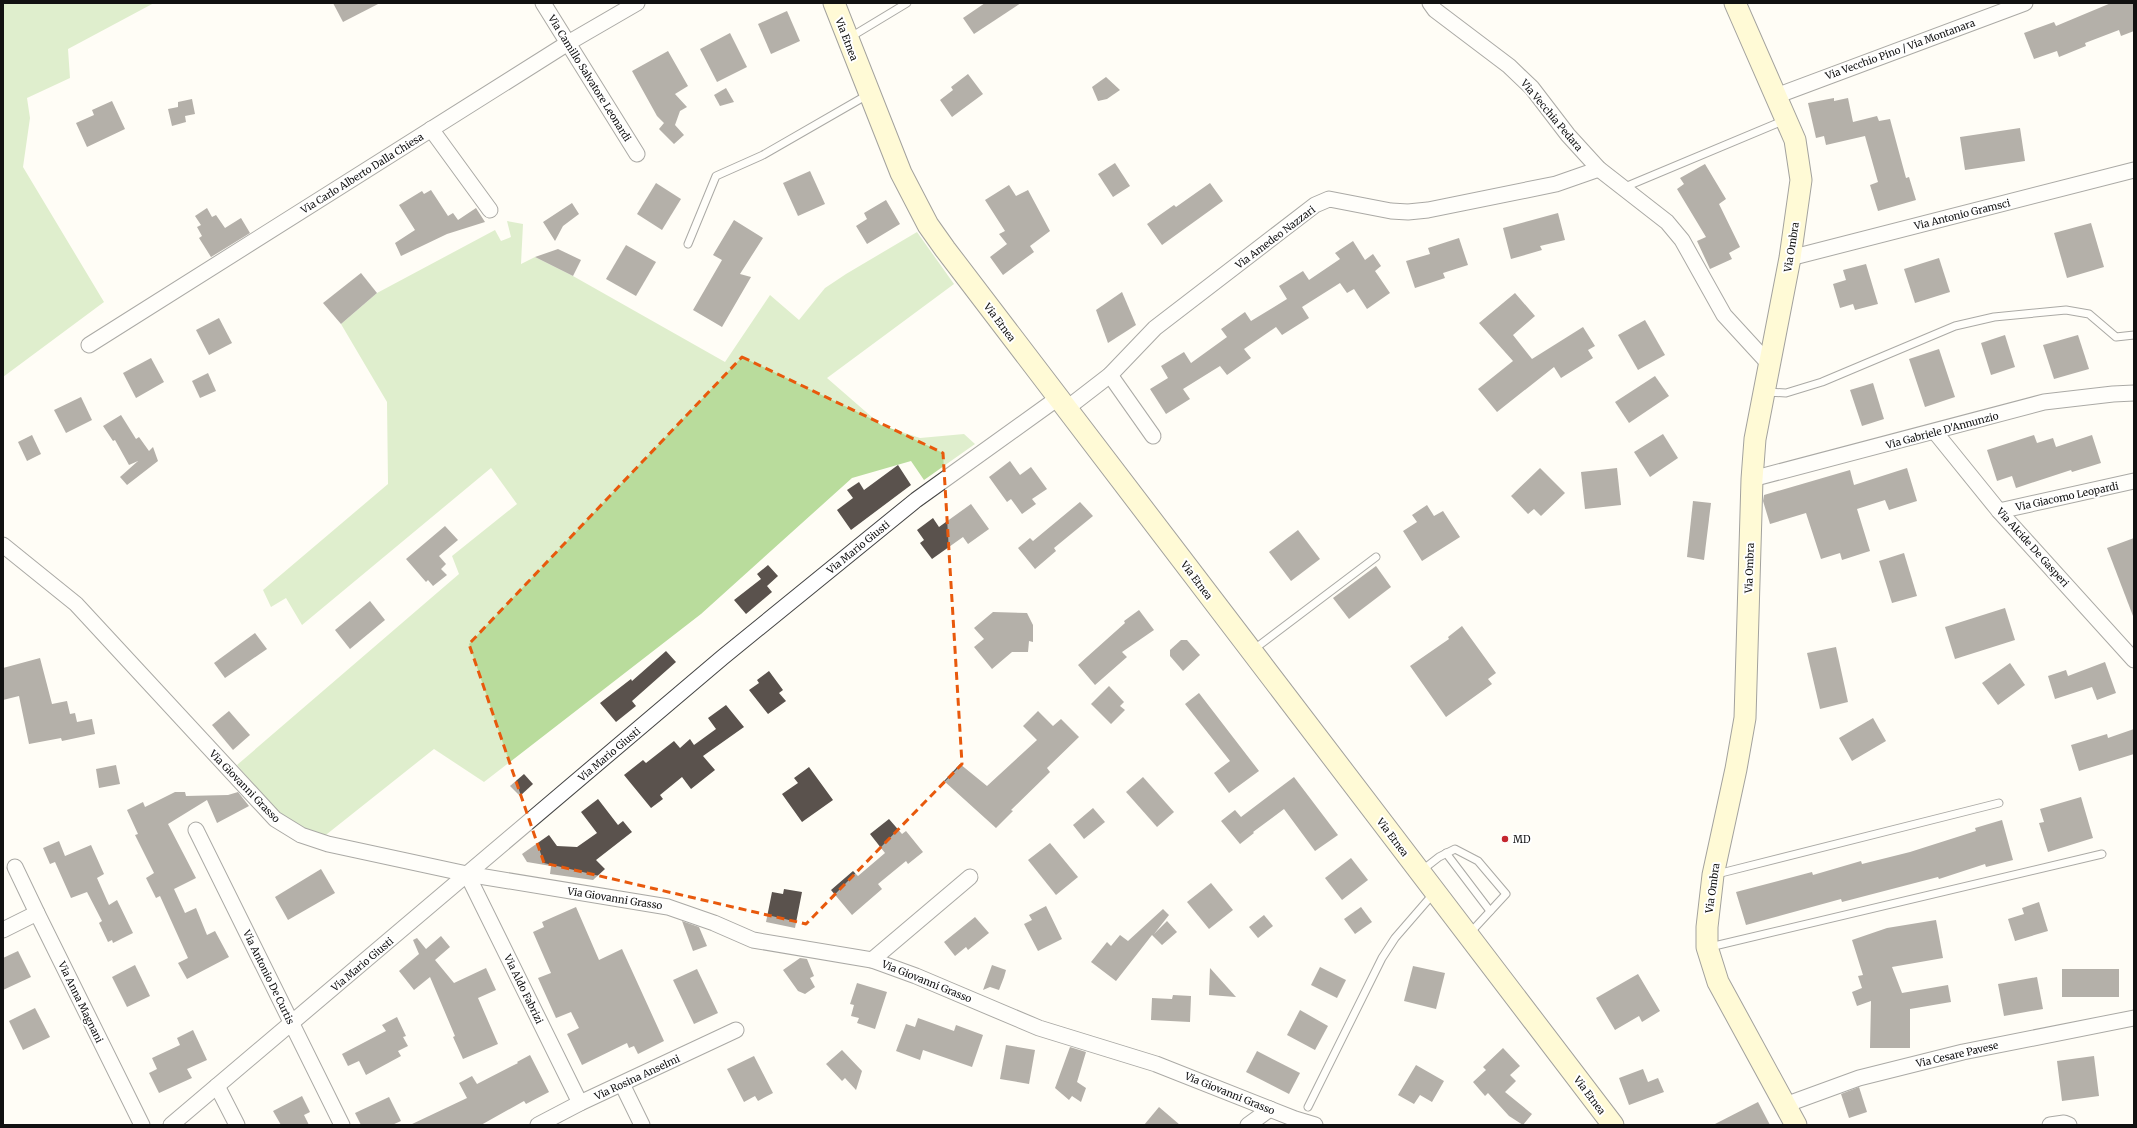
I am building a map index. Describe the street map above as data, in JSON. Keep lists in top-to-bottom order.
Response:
{
  "streets": {
    "main road": ["Via Etnea", "Via Ombra"],
    "street": [
      "Via Vecchio Pino / Via Montanara",
      "Via Camillo Salvatore Leonardi",
      "Via Vecchia Pedara",
      "Via Carlo Alberto Dalla Chiesa",
      "Via Antonio Gramsci",
      "Via Amedeo Nazzari",
      "Via Gabriele D'Annunzio",
      "Via Giacomo Leopardi",
      "Via Mario Giusti",
      "Via Alcide De Gasperi",
      "Via Giovanni Grasso",
      "Via Antonio De Curtis",
      "Via Aldo Fabrizi",
      "Via Anna Magnani",
      "Via Cesare Pavese",
      "Via Rosina Anselmi"
    ]
  },
  "crossings": [
    ["Via Etnea", "Via Amedeo Nazzari"],
    ["Via Etnea", "Via Mario Giusti"],
    ["Via Vecchio Pino / Via Montanara", "Via Ombra"],
    ["Via Camillo Salvatore Leonardi", "Via Carlo Alberto Dalla Chiesa"],
    ["Via Vecchia Pedara", "Via Amedeo Nazzari"],
    ["Via Vecchia Pedara", "Via Ombra"],
    ["Via Antonio Gramsci", "Via Ombra"],
    ["Via Amedeo Nazzari", "Via Mario Giusti"],
    ["Via Ombra", "Via Gabriele D'Annunzio"],
    ["Via Ombra", "Via Cesare Pavese"],
    ["Via Gabriele D'Annunzio", "Via Alcide De Gasperi"],
    ["Via Giacomo Leopardi", "Via Alcide De Gasperi"],
    ["Via Mario Giusti", "Via Giovanni Grasso"],
    ["Via Mario Giusti", "Via Antonio De Curtis"],
    ["Via Mario Giusti", "Via Aldo Fabrizi"],
    ["Via Giovanni Grasso", "Via Aldo Fabrizi"],
    ["Via Aldo Fabrizi", "Via Rosina Anselmi"]
  ],
  "places": ["MD"]
}
